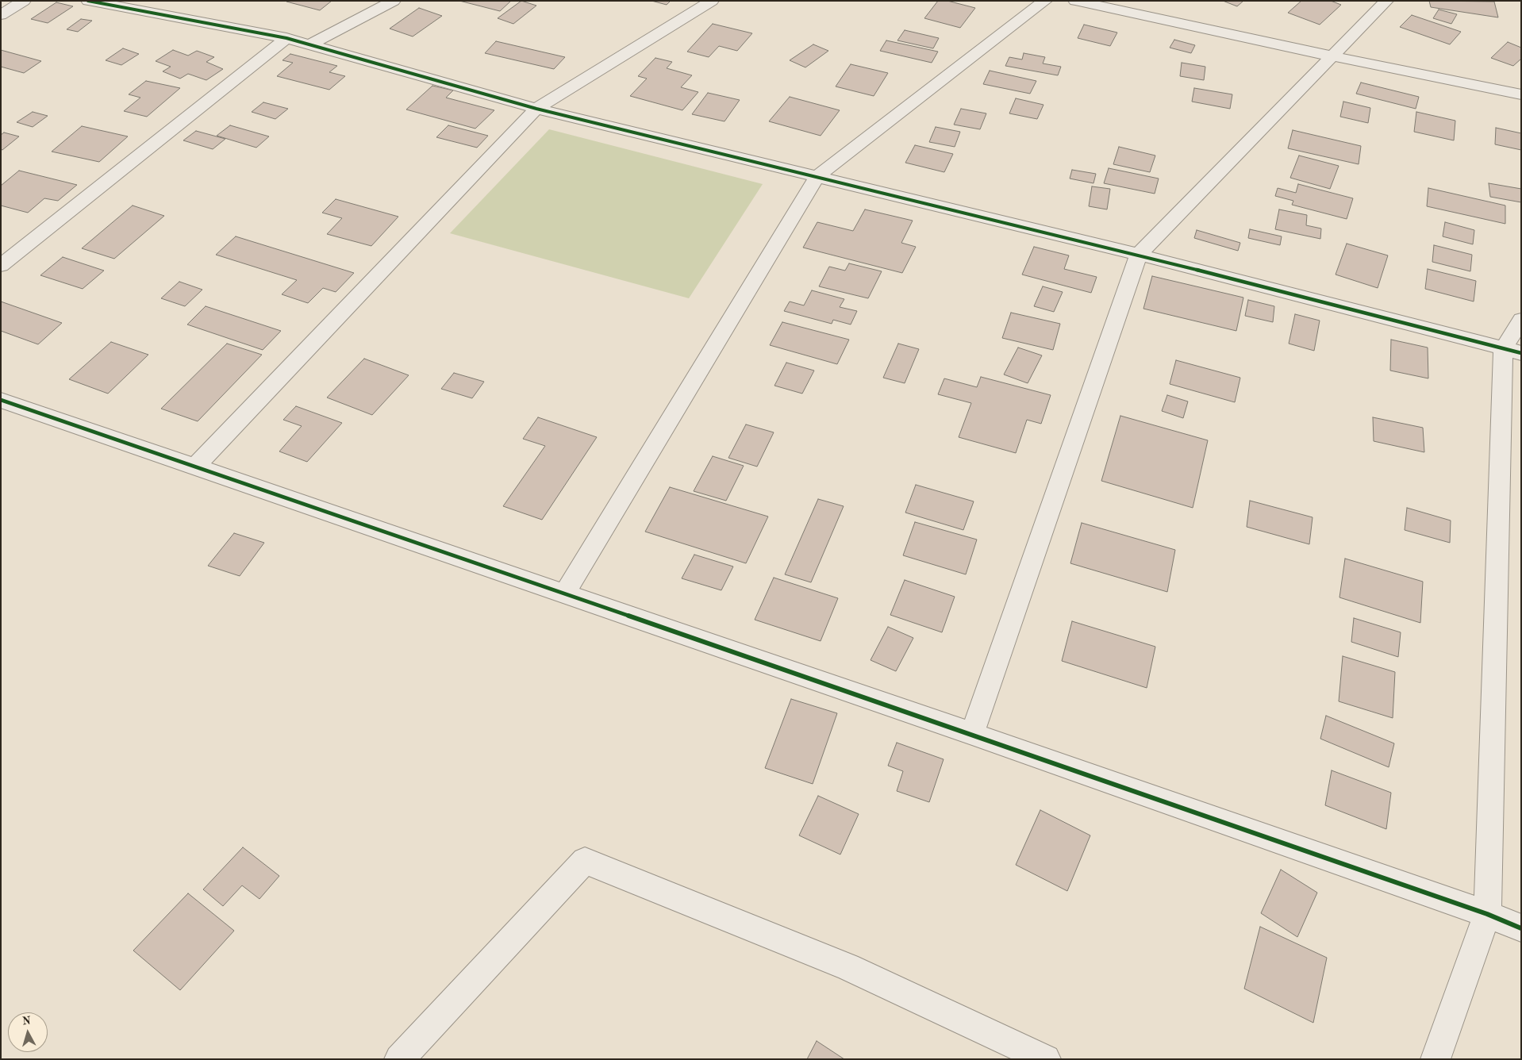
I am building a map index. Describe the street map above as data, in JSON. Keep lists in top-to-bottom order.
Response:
{
  "north": "top"
}
